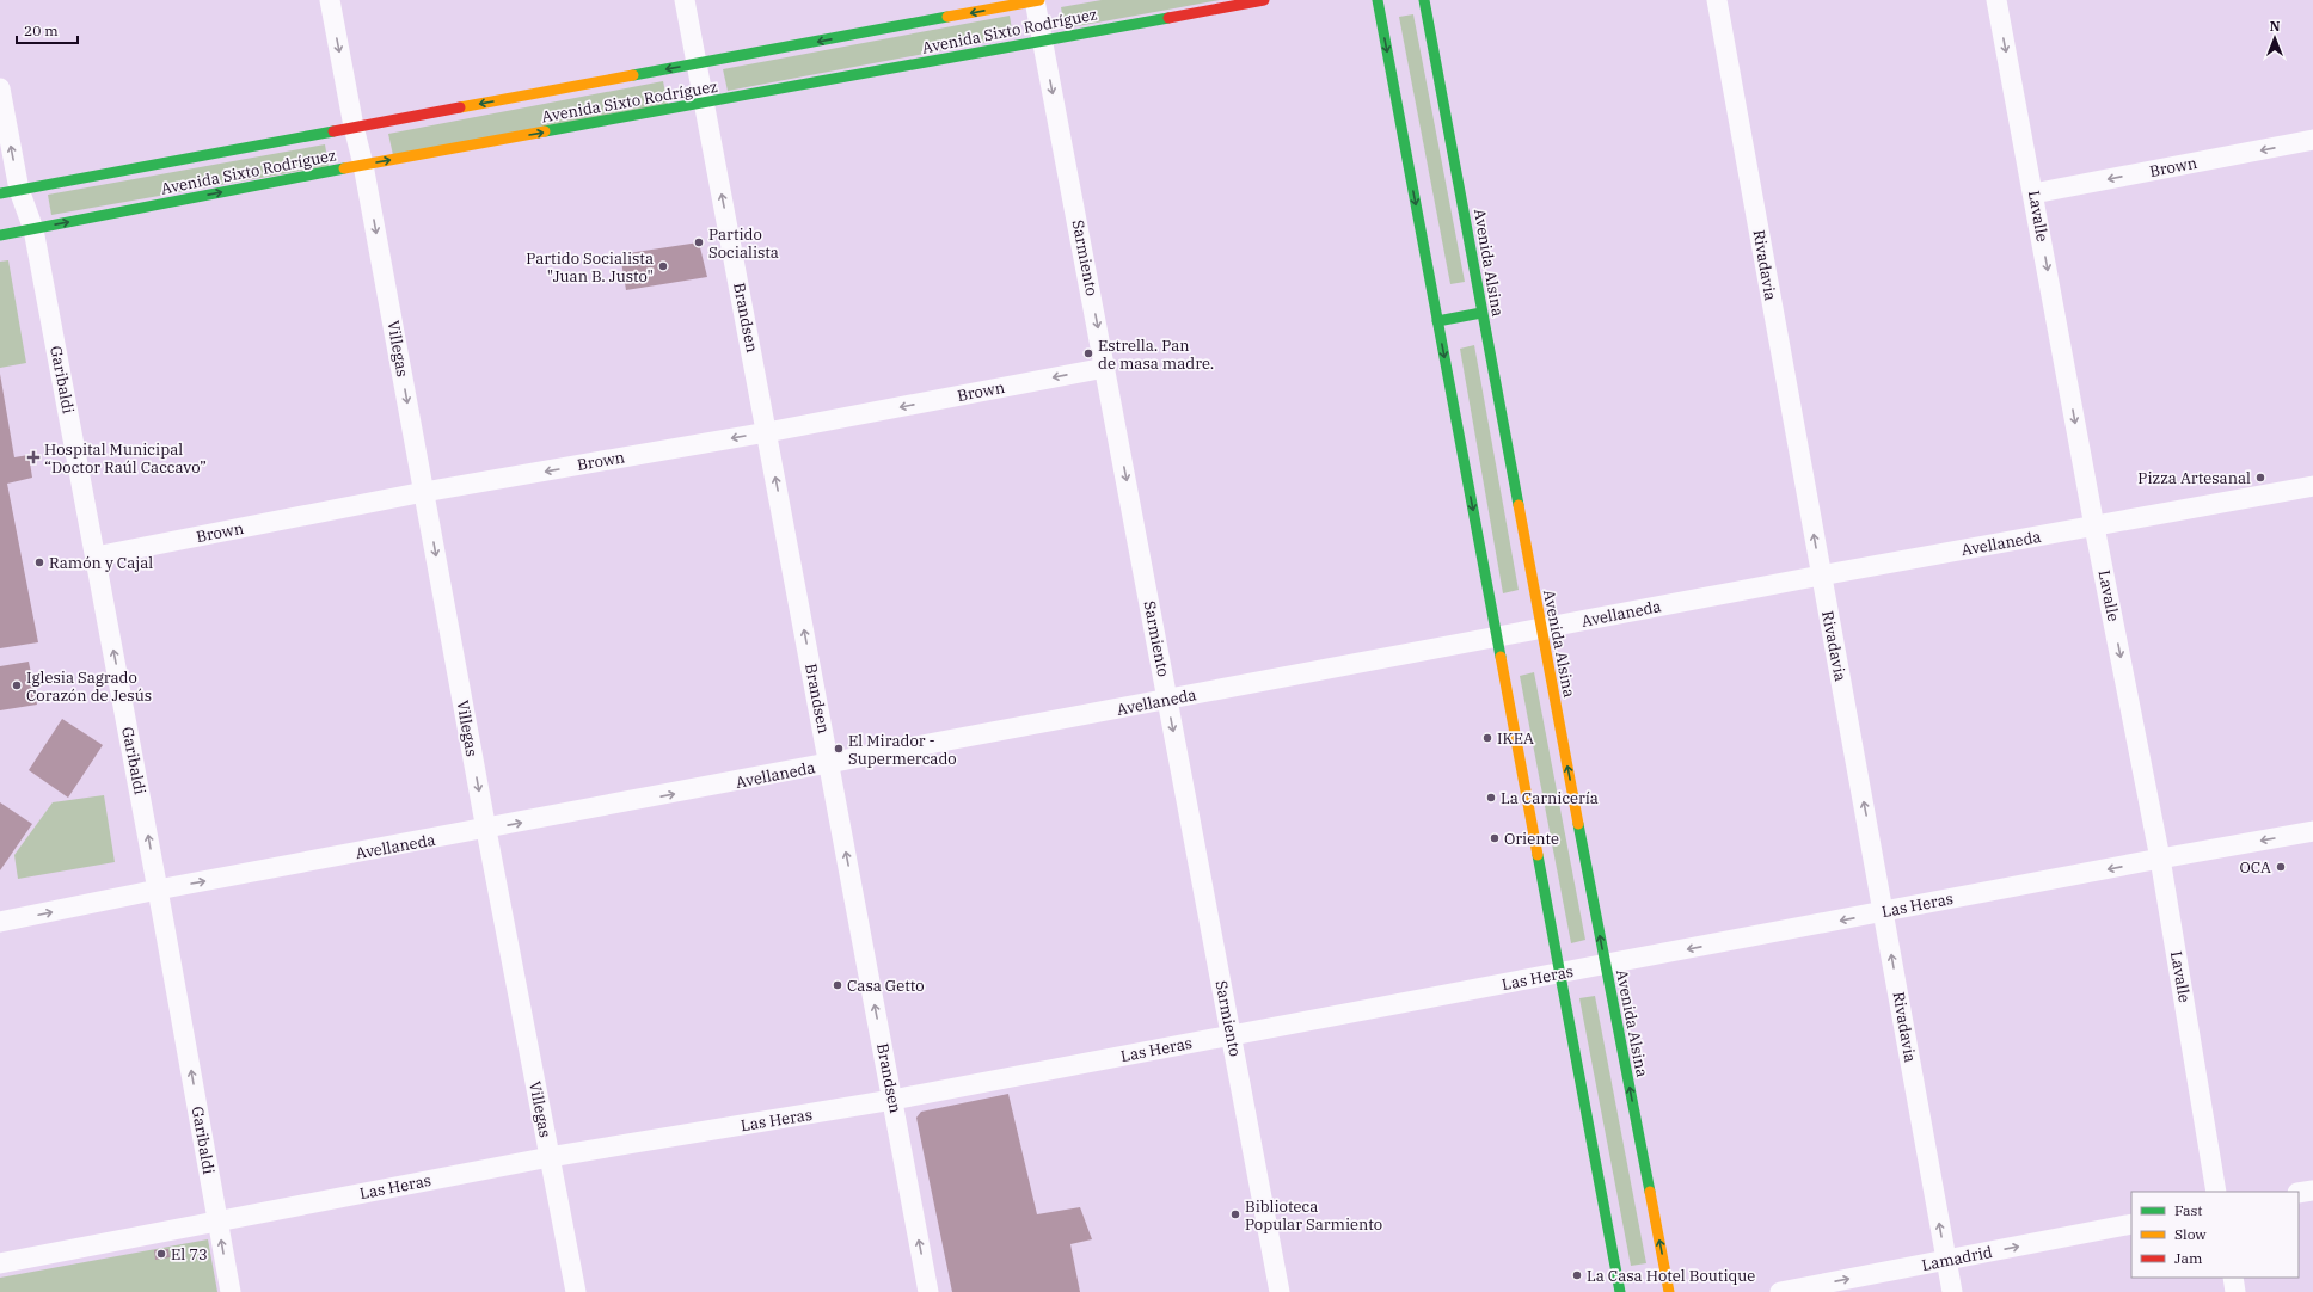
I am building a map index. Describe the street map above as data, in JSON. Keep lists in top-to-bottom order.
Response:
{
  "streets": {
    "main road": ["Avenida Sixto Rodríguez", "Avenida Alsina"],
    "street": [
      "Brown",
      "Lavalle",
      "Sarmiento",
      "Rivadavia",
      "Brandsen",
      "Villegas",
      "Garibaldi",
      "Avellaneda",
      "Las Heras",
      "Lamadrid"
    ]
  },
  "crossings": [
    ["Avenida Sixto Rodríguez", "Sarmiento"],
    ["Avenida Sixto Rodríguez", "Brandsen"],
    ["Avenida Sixto Rodríguez", "Villegas"],
    ["Avenida Sixto Rodríguez", "Garibaldi"],
    ["Brown", "Lavalle"],
    ["Brown", "Sarmiento"],
    ["Brown", "Brandsen"],
    ["Brown", "Villegas"],
    ["Brown", "Garibaldi"],
    ["Lavalle", "Avellaneda"],
    ["Lavalle", "Las Heras"],
    ["Sarmiento", "Avellaneda"],
    ["Sarmiento", "Las Heras"],
    ["Avenida Alsina", "Avellaneda"],
    ["Avenida Alsina", "Las Heras"],
    ["Rivadavia", "Avellaneda"],
    ["Rivadavia", "Las Heras"],
    ["Rivadavia", "Lamadrid"],
    ["Brandsen", "Avellaneda"],
    ["Brandsen", "Las Heras"],
    ["Villegas", "Avellaneda"],
    ["Villegas", "Las Heras"],
    ["Garibaldi", "Avellaneda"],
    ["Garibaldi", "Las Heras"]
  ],
  "one_way": [
    "Brown",
    "Lavalle",
    "Sarmiento",
    "Rivadavia",
    "Brandsen",
    "Villegas",
    "Garibaldi",
    "Avellaneda",
    "Lamadrid"
  ],
  "places": {
    "other": [
      "Partido Socialista",
      "Partido Socialista \"Juan B. Justo\"",
      "Estrella. Pan de masa madre.",
      "Pizza Artesanal",
      "Ramón y Cajal",
      "Iglesia Sagrado Corazón de Jesús",
      "IKEA",
      "El Mirador - Supermercado",
      "La Carnicería",
      "Oriente",
      "OCA",
      "Casa Getto",
      "Biblioteca Popular Sarmiento",
      "El 73",
      "La Casa Hotel Boutique"
    ],
    "health": ["Hospital Municipal “Doctor Raúl Caccavo”"]
  },
  "legend": ["Fast", "Slow", "Jam"],
  "scale_bar": "20 m",
  "north": "top"
}
